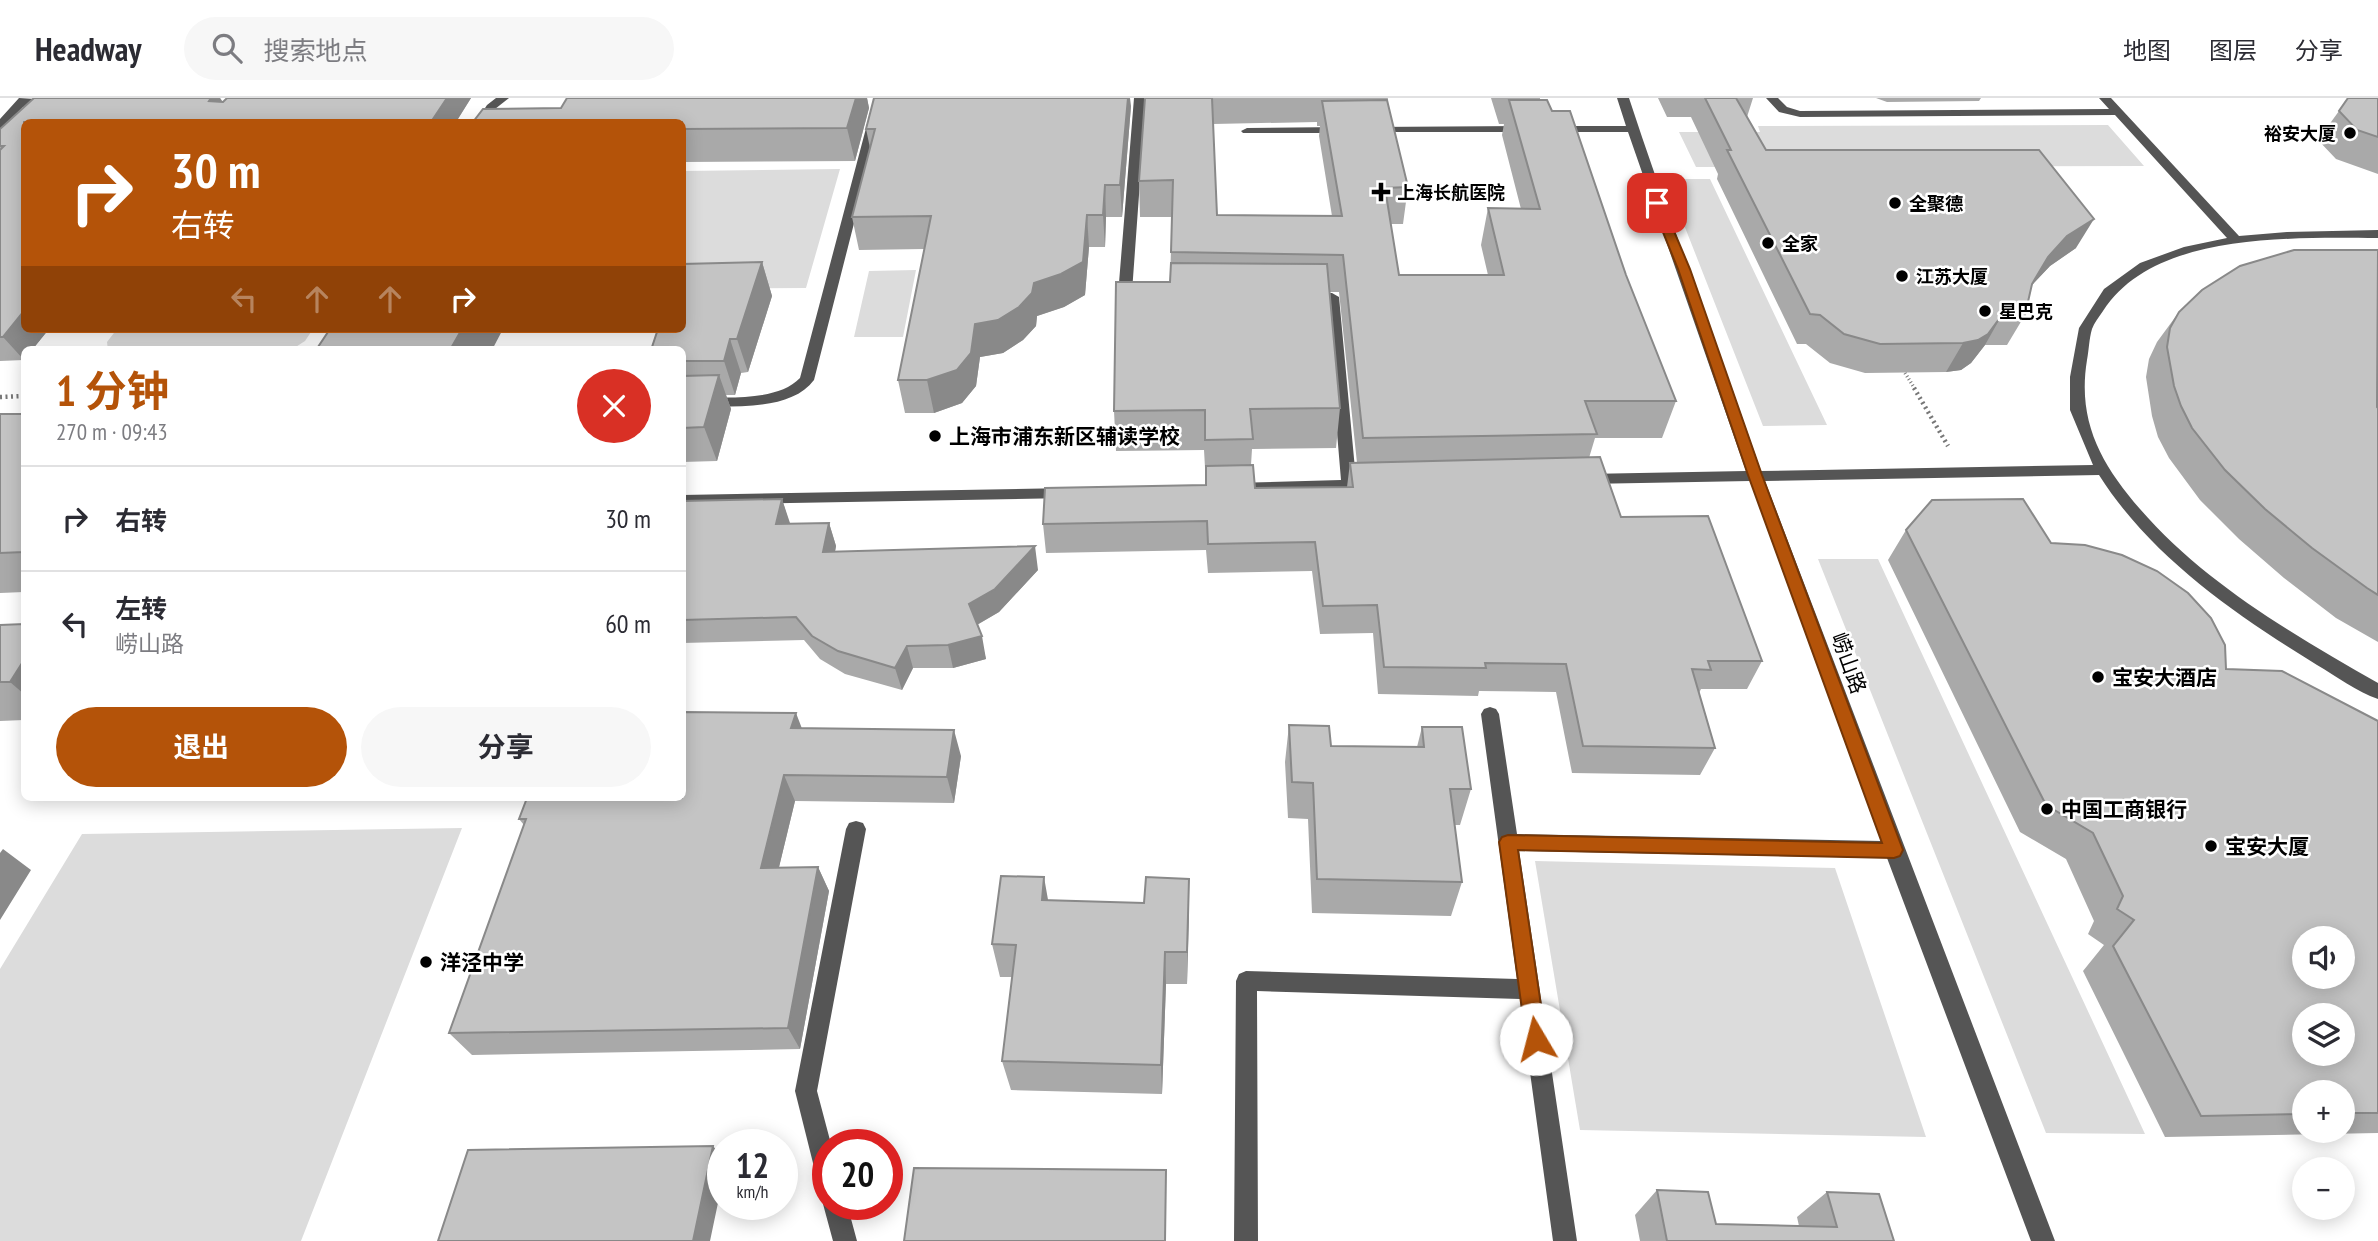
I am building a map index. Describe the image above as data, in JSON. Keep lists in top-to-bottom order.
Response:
{
  "streets": {
    "street": ["崂山路"]
  },
  "places": {
    "other": [
      "裕安大厦",
      "全聚德",
      "全家",
      "江苏大厦",
      "星巴克",
      "上海市浦东新区辅读学校",
      "宝安大酒店",
      "中国工商银行",
      "宝安大厦",
      "洋泾中学"
    ],
    "health": ["上海长航医院"]
  },
  "page": {
    "header": "Headway",
    "search": "搜索地点",
    "nav": ["地图", "图层", "分享"],
    "turn": ["30 m", "右转"],
    "heading": ["1 分钟", "270 m · 09:43"],
    "list": [
      {
        "name": "右转",
        "value": "30 m"
      },
      {
        "name": "左转",
        "note": "崂山路",
        "value": "60 m"
      }
    ],
    "buttons": ["退出", "分享"],
    "map_buttons": ["+", "−"],
    "speed": "12 km/h",
    "limit": "20"
  }
}
